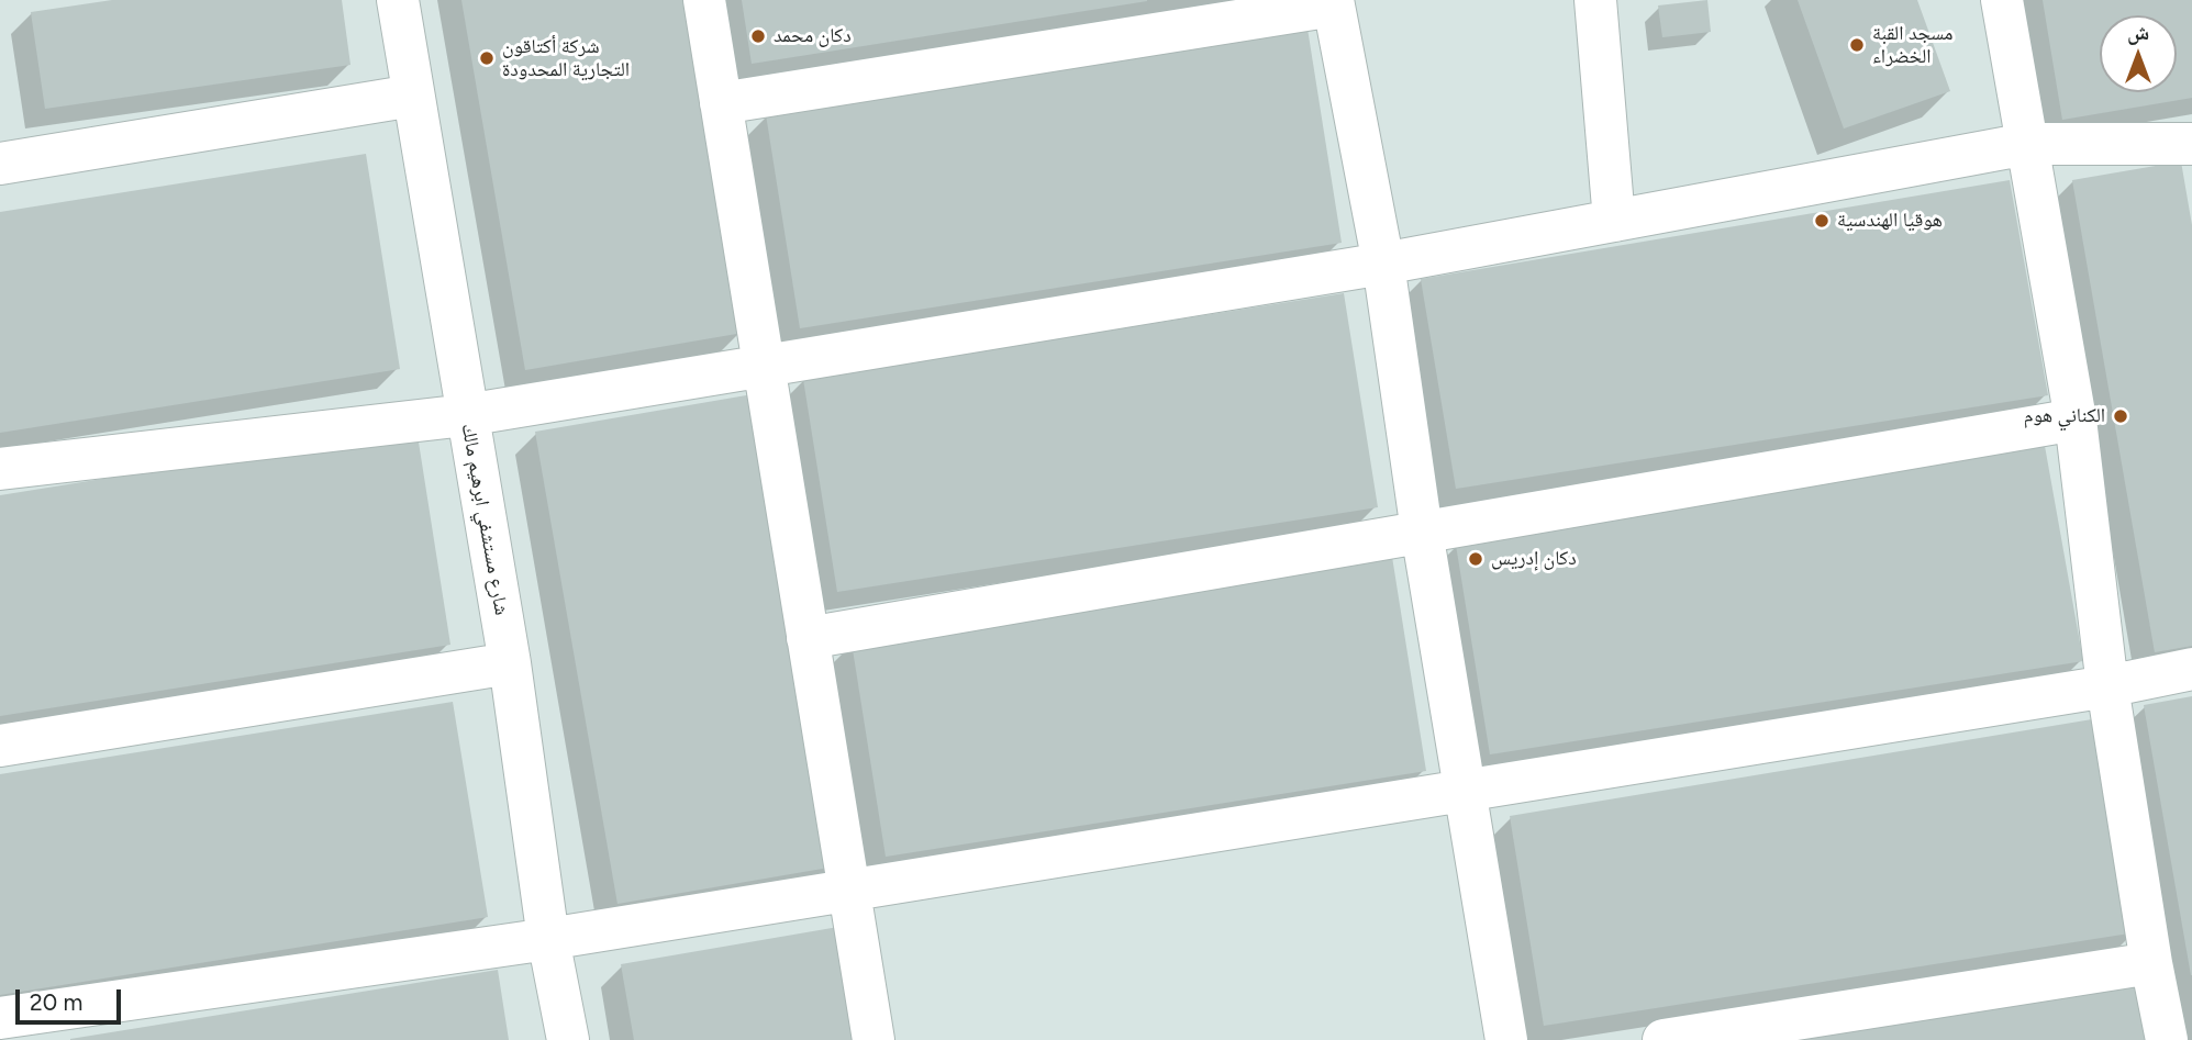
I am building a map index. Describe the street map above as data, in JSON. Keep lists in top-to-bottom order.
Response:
{
  "streets": {
    "street": ["شارع مستشفي ابرهيم مالك"]
  },
  "places": [
    "دكان محمد",
    "مسجد القبة الخضراء",
    "شركة أكتاقون التجارية المحدودة",
    "هوقيا الهندسية",
    "الكناني هوم",
    "دكان إدريس"
  ],
  "scale_bar": "20 m",
  "north": "top"
}
